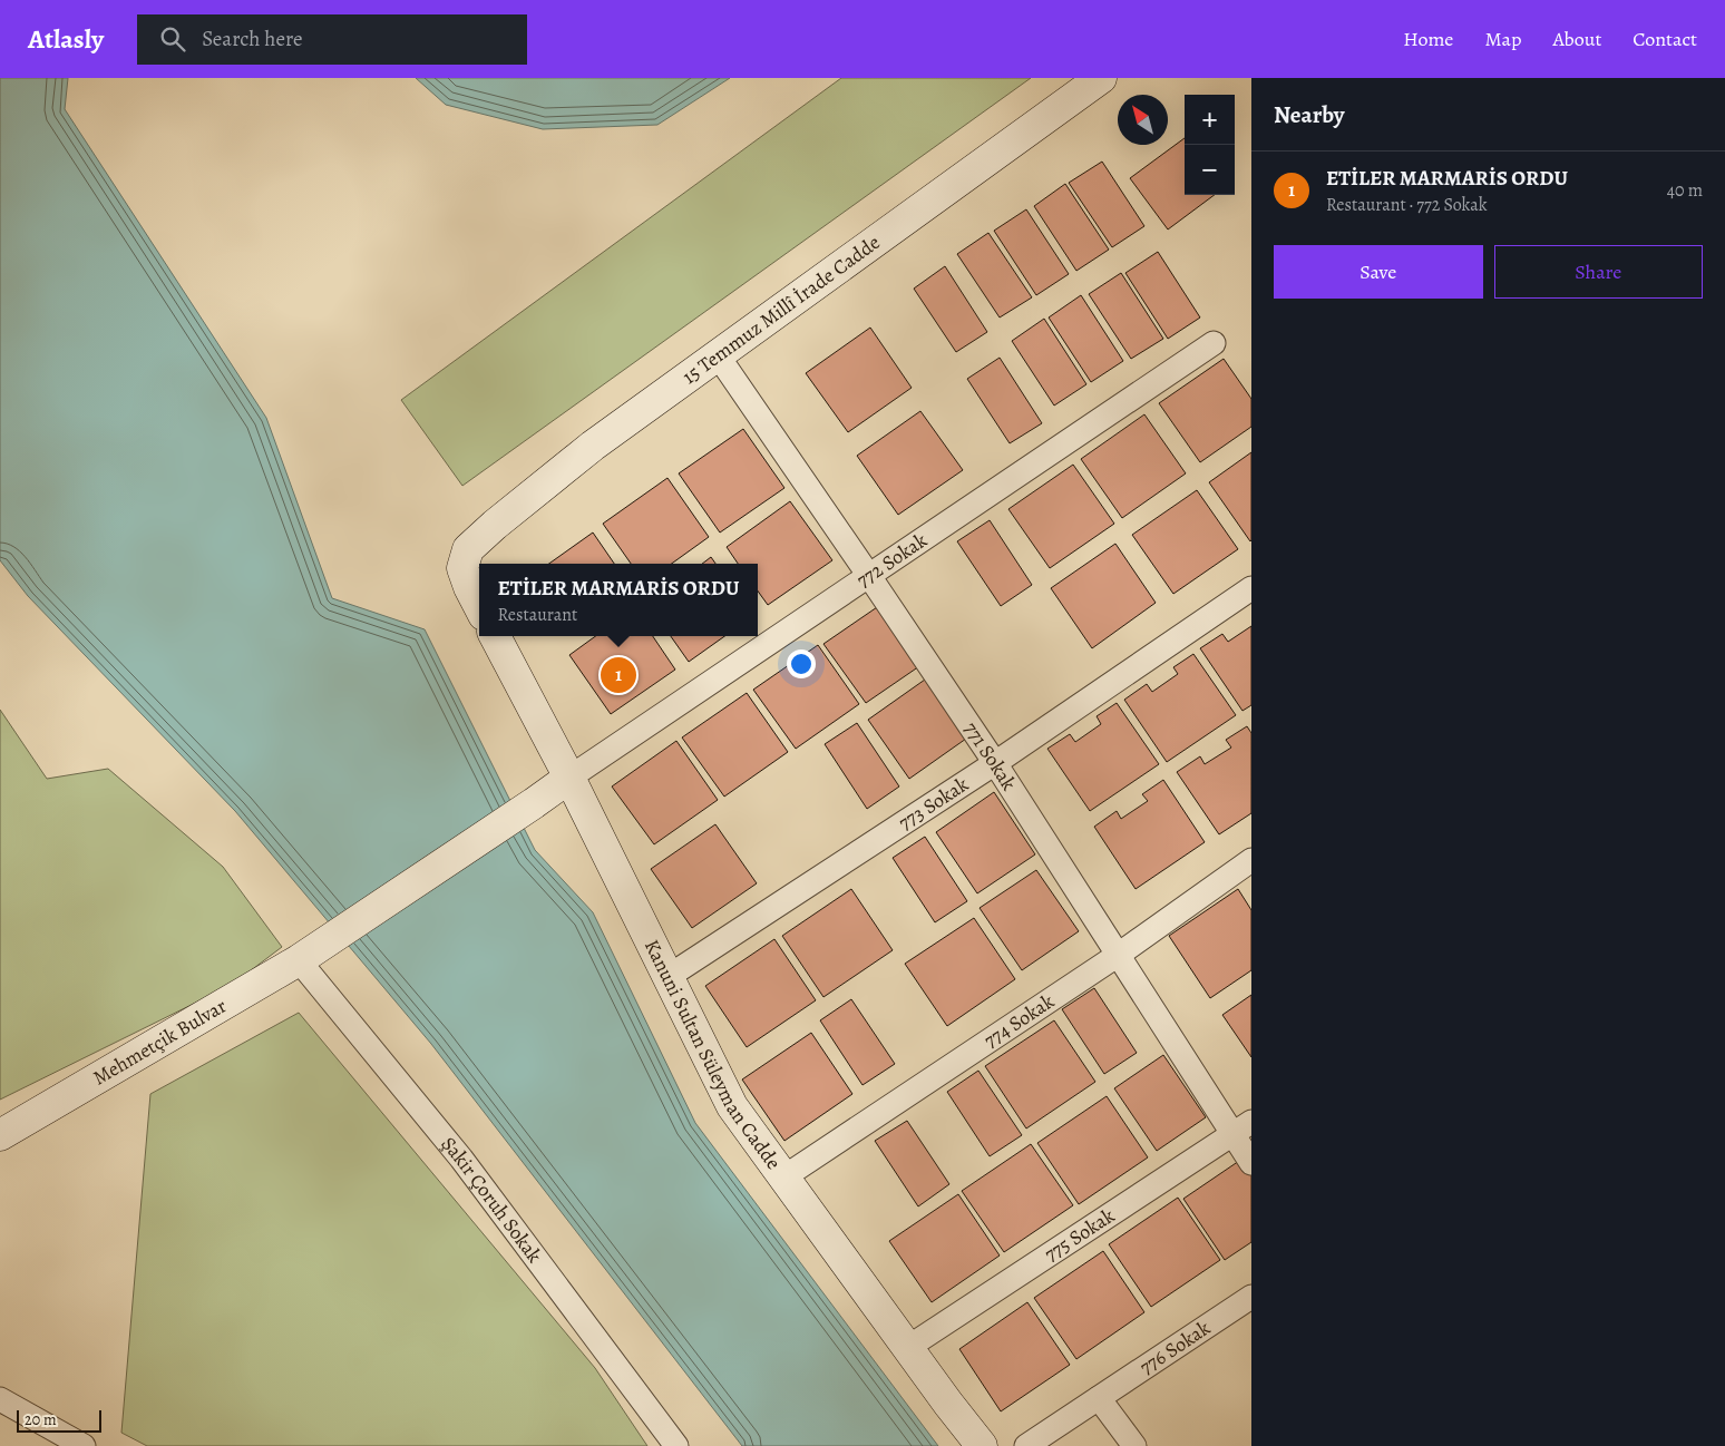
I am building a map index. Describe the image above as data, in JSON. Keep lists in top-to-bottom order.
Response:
{
  "streets": {
    "street": [
      "15 Temmuz Millî İrade Cadde",
      "772 Sokak",
      "771 Sokak",
      "773 Sokak",
      "774 Sokak",
      "Mehmetçik Bulvar",
      "Kanuni Sultan Süleyman Cadde",
      "Şakir Çoruh Sokak",
      "775 Sokak",
      "776 Sokak"
    ]
  },
  "crossings": [
    ["15 Temmuz Millî İrade Cadde", "771 Sokak"],
    ["772 Sokak", "771 Sokak"],
    ["772 Sokak", "Mehmetçik Bulvar"],
    ["772 Sokak", "Kanuni Sultan Süleyman Cadde"],
    ["771 Sokak", "773 Sokak"],
    ["771 Sokak", "774 Sokak"],
    ["771 Sokak", "775 Sokak"],
    ["773 Sokak", "Kanuni Sultan Süleyman Cadde"],
    ["774 Sokak", "Kanuni Sultan Süleyman Cadde"],
    ["Mehmetçik Bulvar", "Kanuni Sultan Süleyman Cadde"],
    ["Mehmetçik Bulvar", "Şakir Çoruh Sokak"],
    ["Kanuni Sultan Süleyman Cadde", "775 Sokak"]
  ],
  "scale_bar": "20 m",
  "north": "top left",
  "page": {
    "header": "Atlasly",
    "search": "Search here",
    "nav": [
      "Home",
      "Map",
      "About",
      "Contact"
    ],
    "heading": "Nearby",
    "map_buttons": ["+", "−"],
    "list": [
      {
        "mark": "1",
        "name": "ETİLER MARMARİS ORDU",
        "note": "Restaurant · 772 Sokak",
        "value": "40 m"
      }
    ],
    "buttons": ["Save", "Share"],
    "popup": ["ETİLER MARMARİS ORDU", "Restaurant"],
    "pins": "1",
    "scale": "20 m"
  }
}
